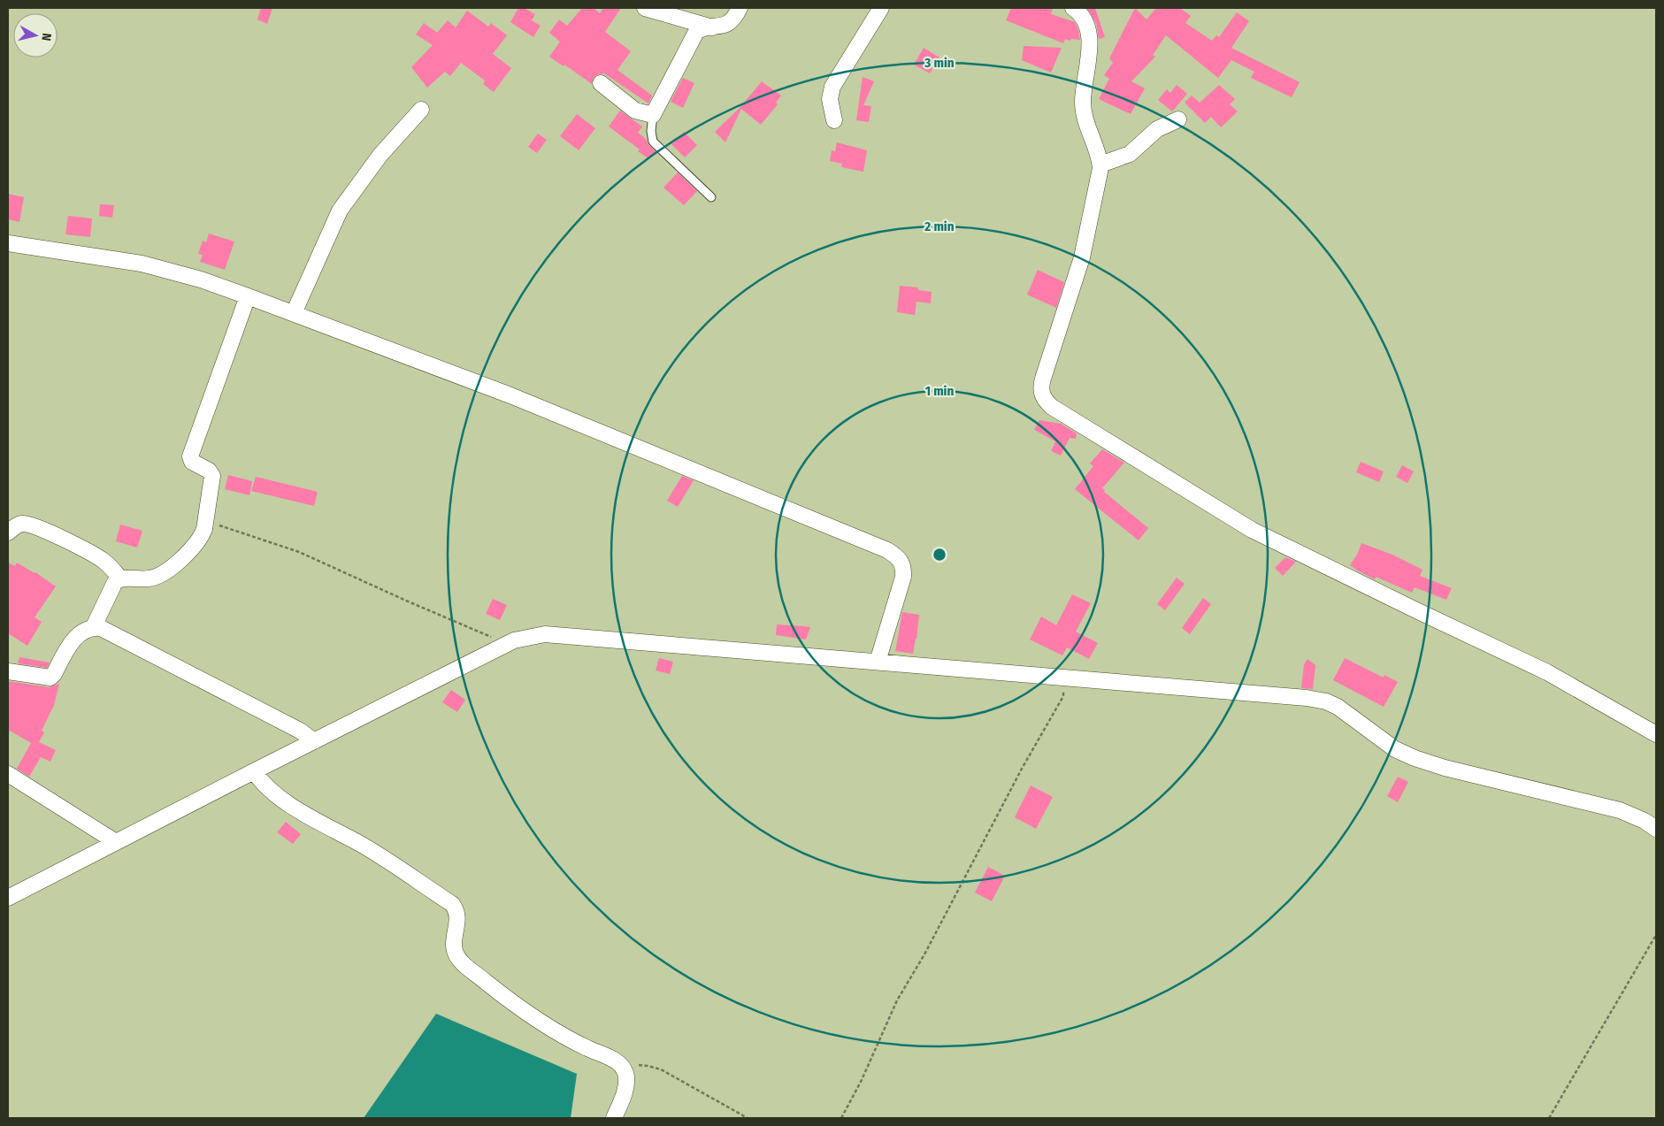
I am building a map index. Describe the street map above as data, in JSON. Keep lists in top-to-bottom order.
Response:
{
  "north": "right",
  "rings": ["3 min", "2 min", "1 min"]
}
